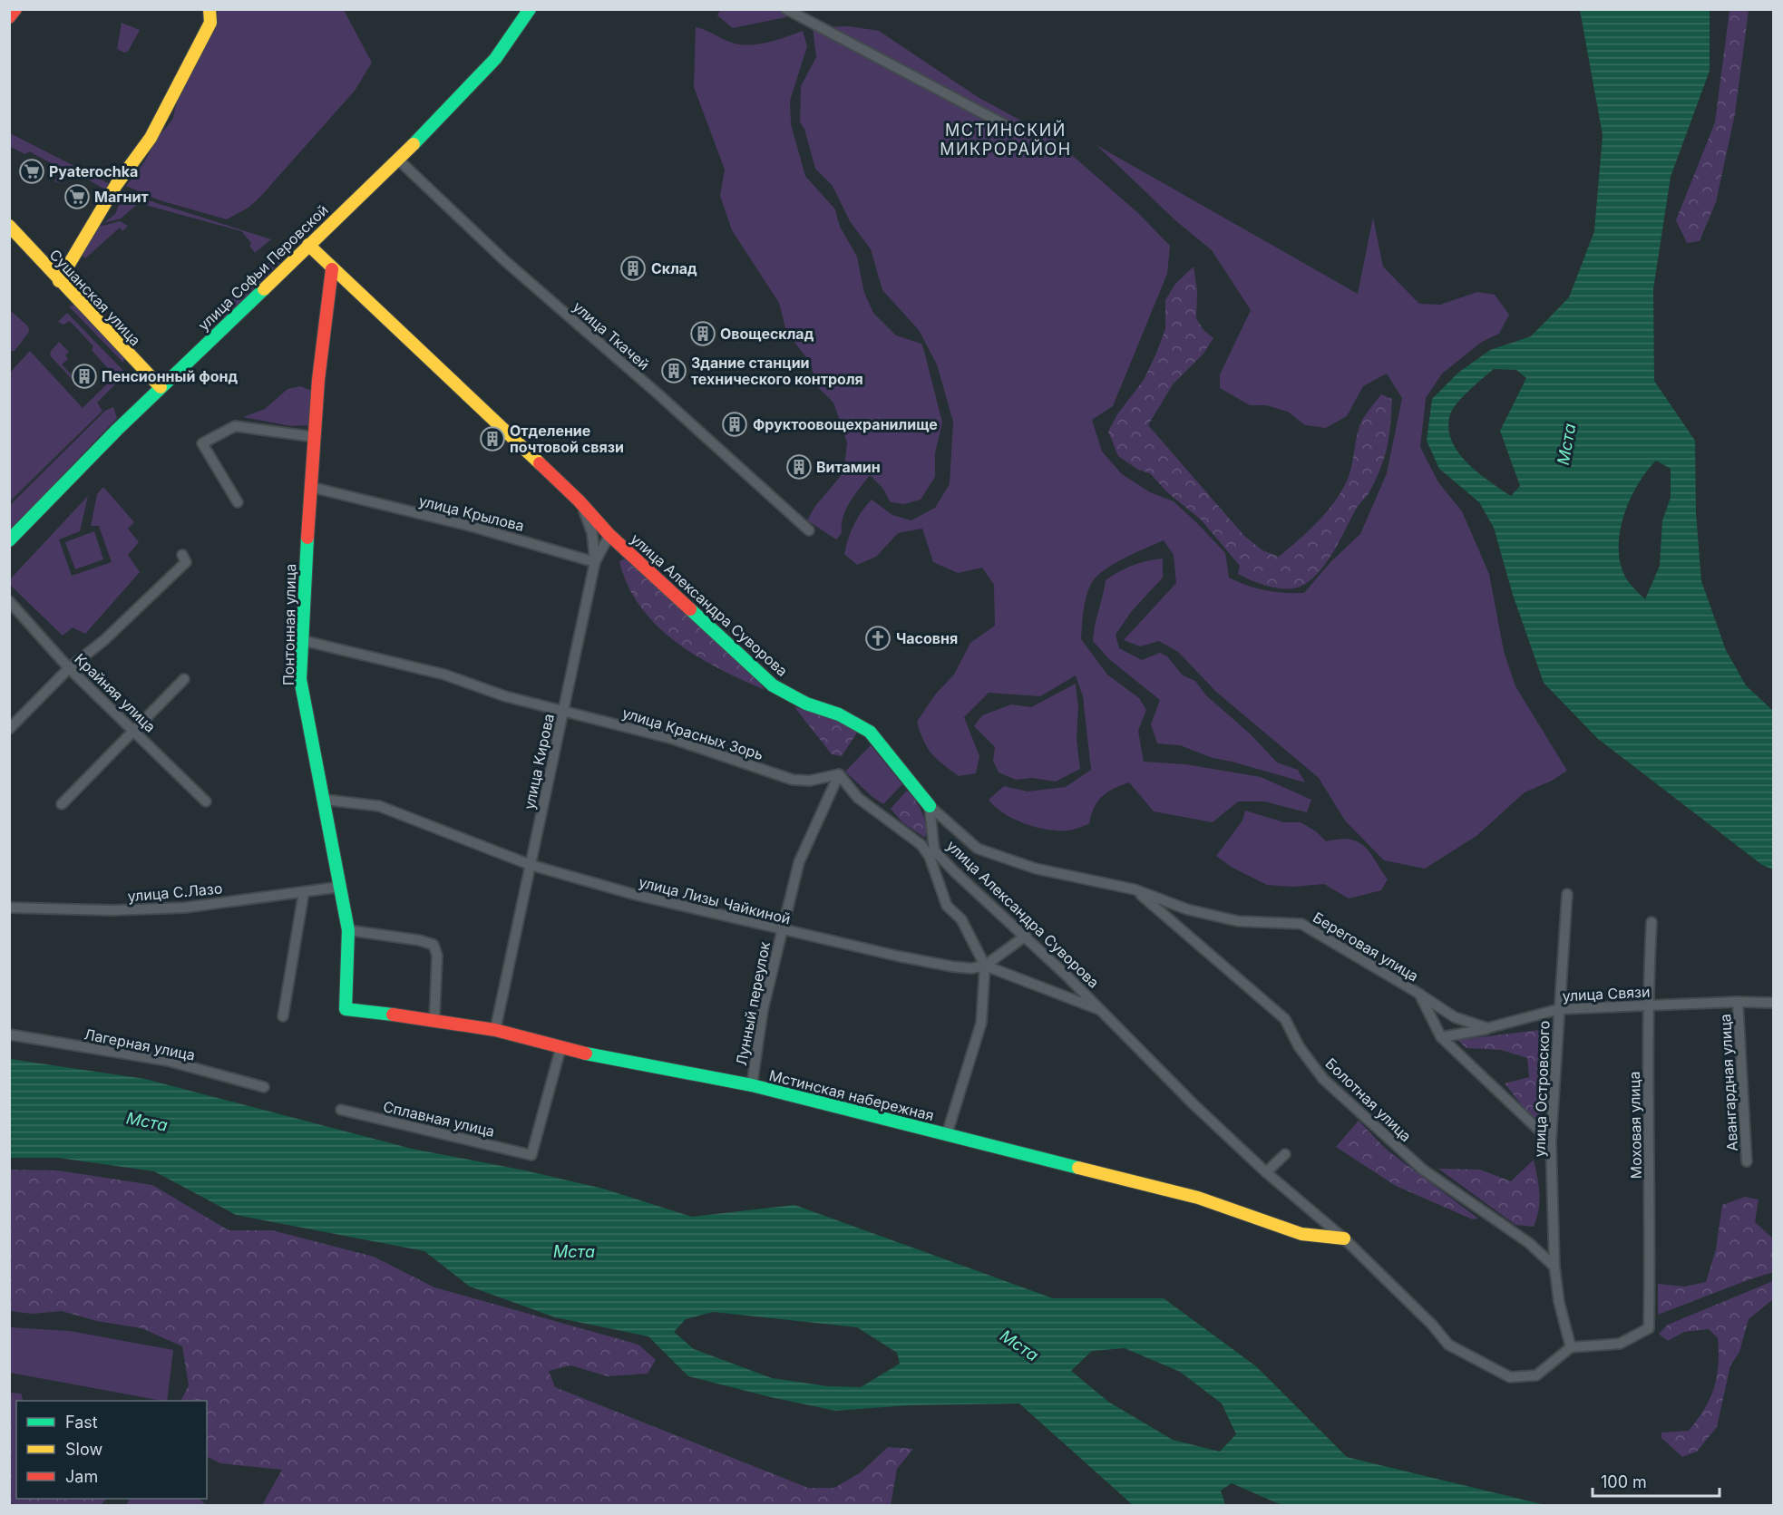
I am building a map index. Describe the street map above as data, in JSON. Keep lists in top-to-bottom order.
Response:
{
  "streets": {
    "street": [
      "улица Софьи Перовской",
      "Сушанская улица",
      "улица Ткачей",
      "улица Крылова",
      "улица Александра Суворова",
      "Понтонная улица",
      "Крайняя улица",
      "улица Красных Зорь",
      "улица Кирова",
      "улица С.Лазо",
      "улица Лизы Чайкиной",
      "Береговая улица",
      "улица Связи",
      "Лунный переулок",
      "Лагерная улица",
      "Авангардная улица",
      "улица Островского",
      "Мстинская набережная",
      "Болотная улица",
      "Сплавная улица",
      "Моховая улица"
    ]
  },
  "crossings": [
    ["улица Софьи Перовской", "Сушанская улица"],
    ["улица Софьи Перовской", "улица Ткачей"],
    ["улица Софьи Перовской", "улица Александра Суворова"],
    ["улица Крылова", "Понтонная улица"],
    ["улица Крылова", "улица Кирова"],
    ["улица Александра Суворова", "Понтонная улица"],
    ["улица Александра Суворова", "улица Кирова"],
    ["улица Александра Суворова", "улица Лизы Чайкиной"],
    ["улица Александра Суворова", "Береговая улица"],
    ["улица Александра Суворова", "улица Островского"],
    ["улица Александра Суворова", "Мстинская набережная"],
    ["улица Александра Суворова", "Моховая улица"],
    ["Понтонная улица", "улица Красных Зорь"],
    ["Понтонная улица", "улица С.Лазо"],
    ["Понтонная улица", "улица Лизы Чайкиной"],
    ["Понтонная улица", "Мстинская набережная"],
    ["улица Красных Зорь", "улица Кирова"],
    ["улица Красных Зорь", "Лунный переулок"],
    ["улица Кирова", "улица Лизы Чайкиной"],
    ["улица Кирова", "Мстинская набережная"],
    ["улица Лизы Чайкиной", "Лунный переулок"],
    ["Береговая улица", "улица Связи"],
    ["Береговая улица", "улица Островского"],
    ["Береговая улица", "Болотная улица"],
    ["улица Связи", "Авангардная улица"],
    ["улица Связи", "улица Островского"],
    ["улица Связи", "Моховая улица"],
    ["Лунный переулок", "Мстинская набережная"],
    ["улица Островского", "Болотная улица"],
    ["улица Островского", "Моховая улица"],
    ["Мстинская набережная", "Сплавная улица"]
  ],
  "districts": ["МСТИНСКИЙ МИКРОРАЙОН"],
  "water": ["Мста"],
  "places": {
    "supermarket": ["Pyaterochka", "Магнит"],
    "building": [
      "Склад",
      "Овощесклад",
      "Здание станции технического контроля",
      "Пенсионный фонд",
      "Фруктоовощехранилище",
      "Отделение почтовой связи",
      "Витамин"
    ],
    "church": ["Часовня"]
  },
  "legend": ["Fast", "Slow", "Jam"],
  "scale_bar": "100 m"
}
